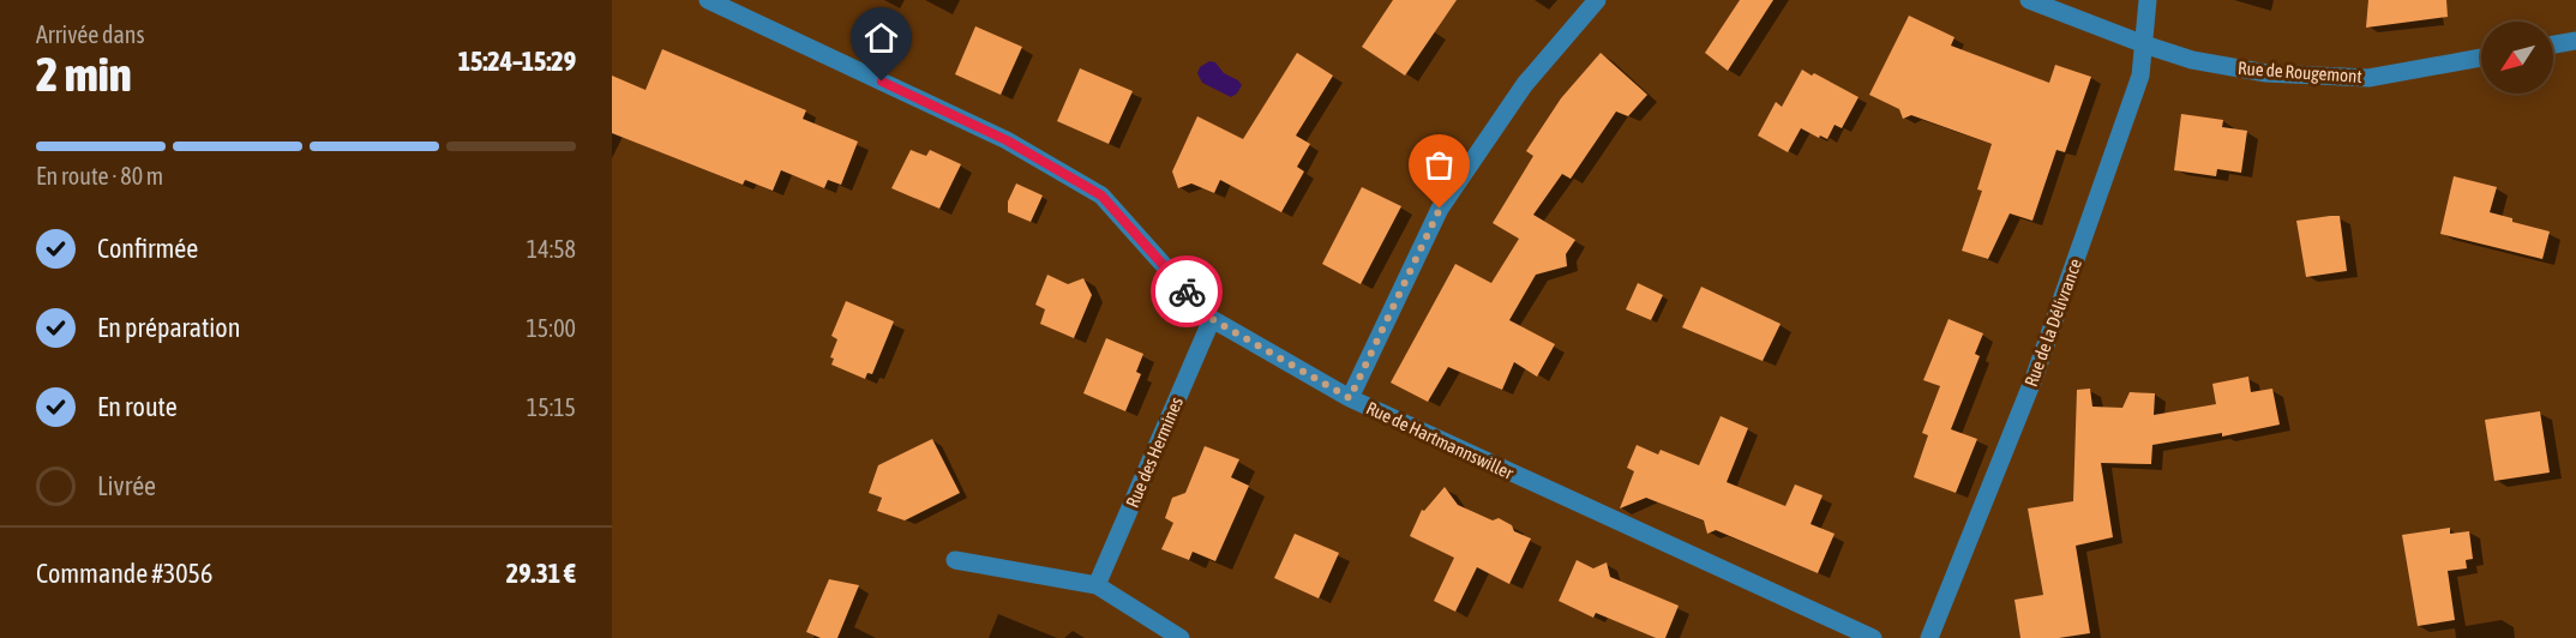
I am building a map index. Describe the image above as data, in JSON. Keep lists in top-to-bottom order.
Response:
{
  "streets": {
    "street": [
      "Rue de Rougemont",
      "Rue de la Délivrance",
      "Rue de Hartmannswiller",
      "Rue des Hermines"
    ]
  },
  "crossings": [
    ["Rue de Rougemont", "Rue de la Délivrance"],
    ["Rue de Hartmannswiller", "Rue des Hermines"]
  ],
  "north": "bottom left",
  "page": {
    "heading": ["2 min", "Arrivée dans", "15:24–15:29"],
    "panel": ["Commande #3056", "29.31 €"],
    "bar": "En route · 80 m",
    "list": [
      ["Confirmée", "14:58"],
      ["En préparation", "15:00"],
      ["En route", "15:15"],
      "Livrée"
    ]
  }
}
